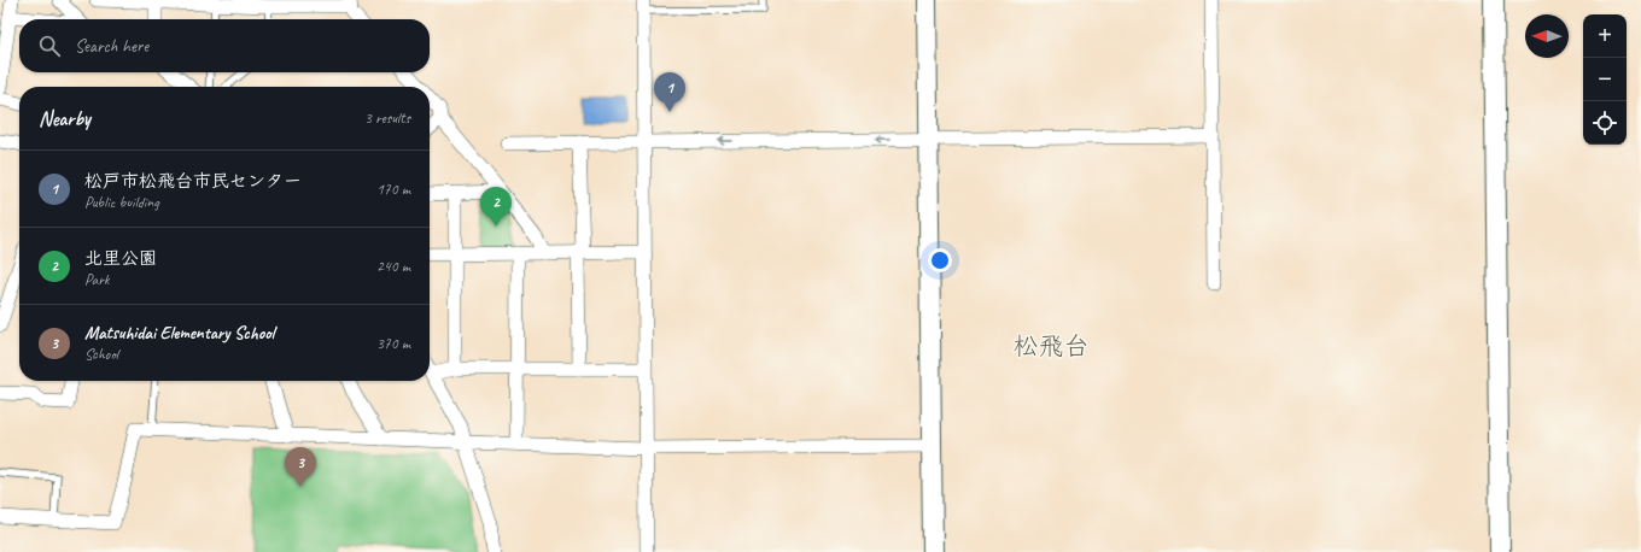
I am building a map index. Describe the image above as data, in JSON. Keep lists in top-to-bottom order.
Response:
{
  "districts": ["松飛台"],
  "north": "left",
  "page": {
    "map_buttons": ["+", "−"],
    "search": "Search here",
    "pins": ["1", "2", "3"],
    "heading": ["Nearby", "3 results"],
    "list": [
      {
        "mark": "1",
        "name": "松戸市松飛台市民センター",
        "note": "Public building",
        "value": "170 m"
      },
      {
        "mark": "2",
        "name": "北里公園",
        "note": "Park",
        "value": "240 m"
      },
      {
        "mark": "3",
        "name": "Matsuhidai Elementary School",
        "note": "School",
        "value": "370 m"
      }
    ]
  }
}
